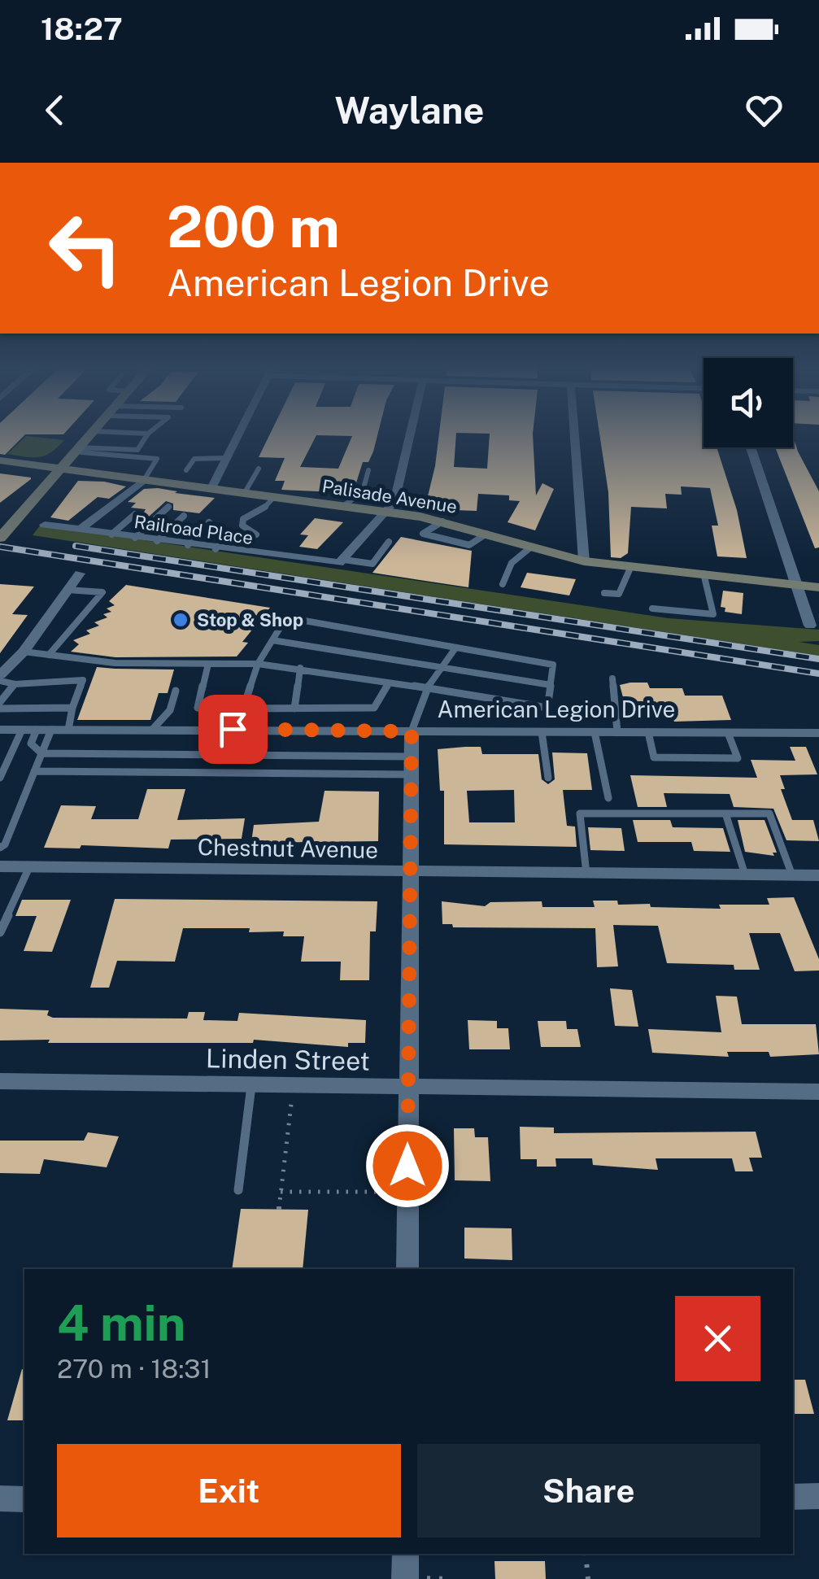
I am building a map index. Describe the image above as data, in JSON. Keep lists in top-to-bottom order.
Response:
{
  "streets": {
    "street": [
      "Palisade Avenue",
      "Railroad Place",
      "American Legion Drive",
      "Chestnut Avenue",
      "Linden Street"
    ]
  },
  "places": ["Stop & Shop"],
  "page": {
    "status": "18:27",
    "header": "Waylane",
    "turn": ["200 m", "American Legion Drive"],
    "heading": ["4 min", "270 m · 18:31"],
    "buttons": ["Exit", "Share"]
  }
}
